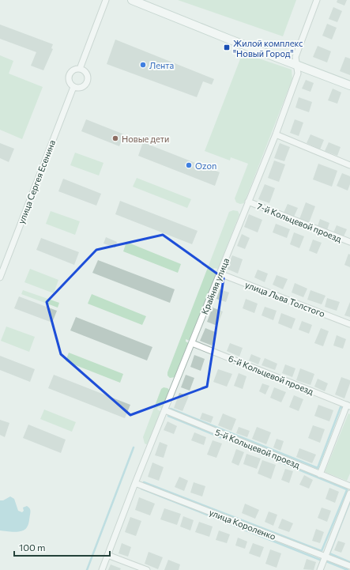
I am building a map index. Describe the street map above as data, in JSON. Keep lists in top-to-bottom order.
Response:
{
  "streets": {
    "street": [
      "улица Сергея Есенина",
      "7-й Кольцевой проезд",
      "Крайняя улица",
      "улица Льва Толстого",
      "6-й Кольцевой проезд",
      "5-й Кольцевой проезд",
      "улица Короленко"
    ]
  },
  "crossings": [
    ["7-й Кольцевой проезд", "Крайняя улица"],
    ["Крайняя улица", "улица Льва Толстого"],
    ["Крайняя улица", "6-й Кольцевой проезд"],
    ["Крайняя улица", "5-й Кольцевой проезд"],
    ["Крайняя улица", "улица Короленко"]
  ],
  "places": {
    "transit": ["Жилой комплекс \"Новый Город\""],
    "other": ["Лента", "Новые дети", "Ozon"]
  },
  "scale_bar": "100 m"
}
